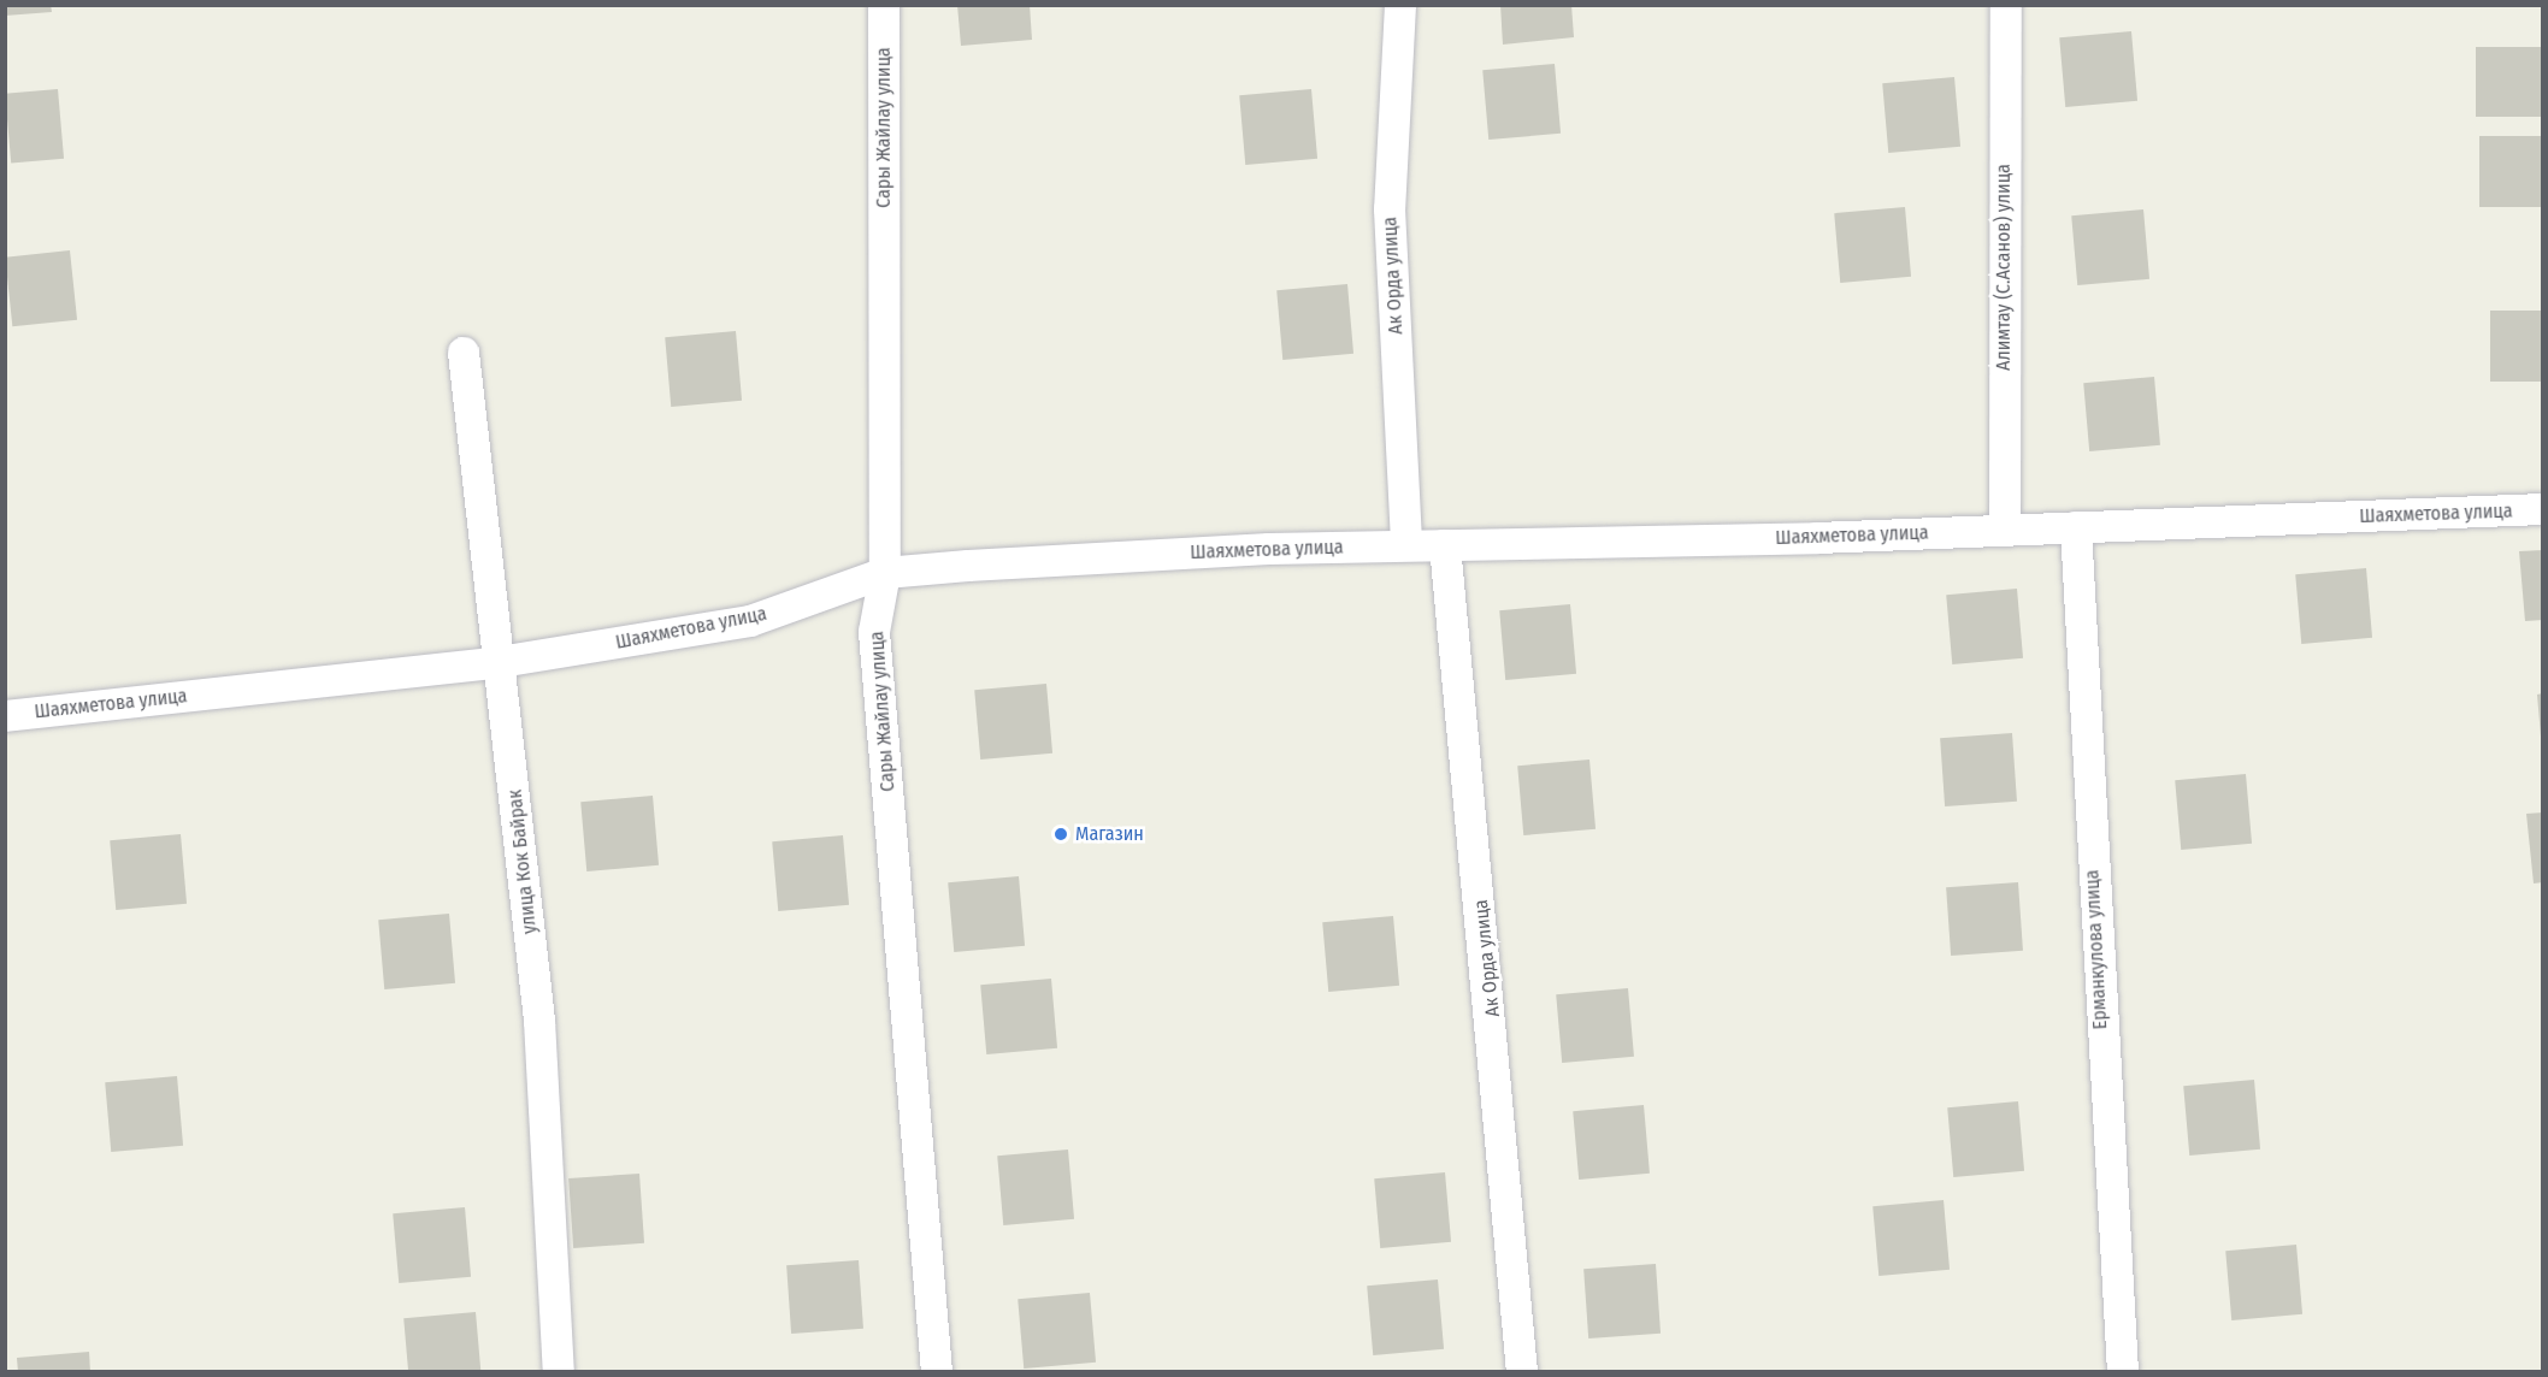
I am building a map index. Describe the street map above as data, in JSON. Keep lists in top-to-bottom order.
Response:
{
  "streets": {
    "street": [
      "Сары Жайлау улица",
      "Алимтау (С.Асанов) улица",
      "Ак Орда улица",
      "Шаяхметова улица",
      "улица Кок Байрак",
      "Ерманкулова улица"
    ]
  },
  "crossings": [
    ["Сары Жайлау улица", "Шаяхметова улица"],
    ["Алимтау (С.Асанов) улица", "Шаяхметова улица"],
    ["Ак Орда улица", "Шаяхметова улица"],
    ["Шаяхметова улица", "улица Кок Байрак"],
    ["Шаяхметова улица", "Ерманкулова улица"]
  ],
  "places": ["Магазин"]
}
